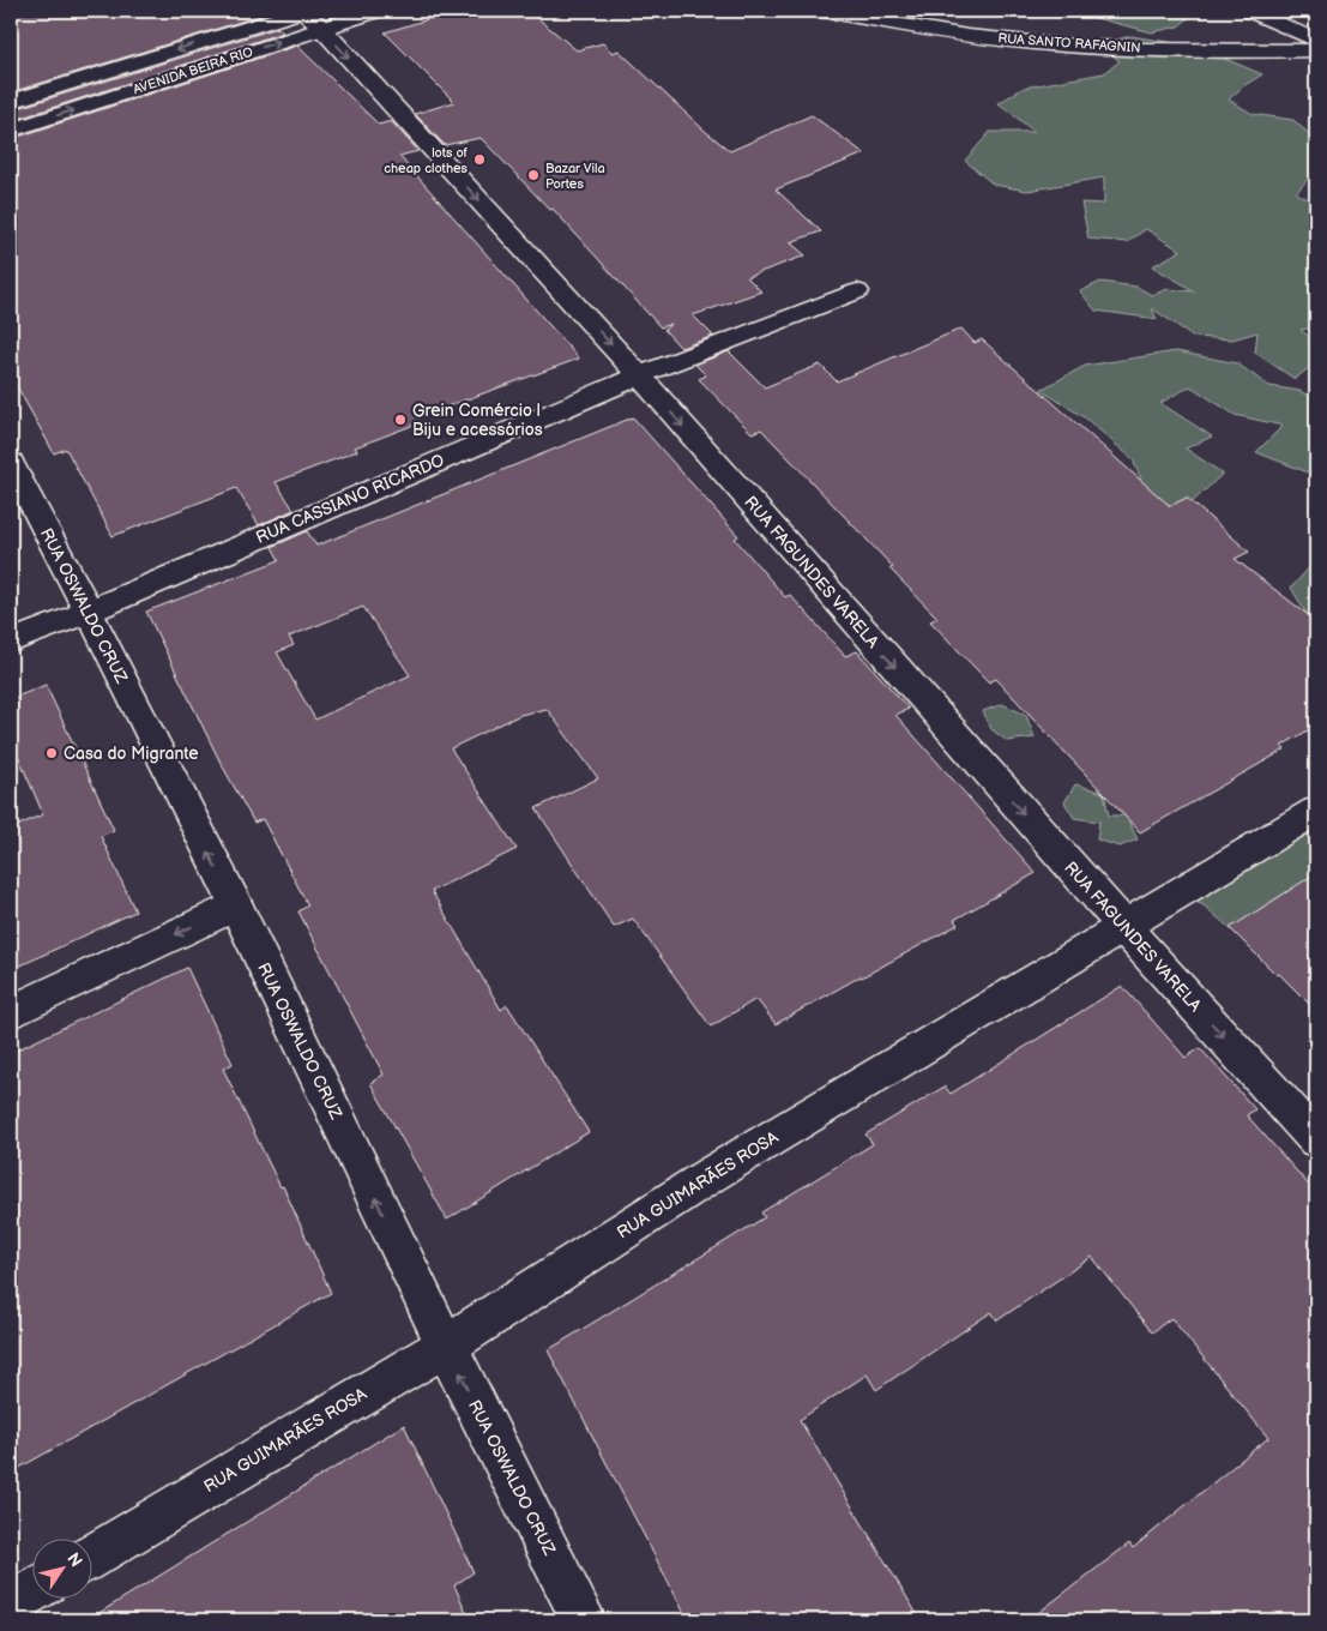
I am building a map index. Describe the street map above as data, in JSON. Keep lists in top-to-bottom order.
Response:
{
  "streets": {
    "main road": [
      "RUA SANTO RAFAGNIN",
      "AVENIDA BEIRA RIO",
      "RUA CASSIANO RICARDO",
      "RUA FAGUNDES VARELA",
      "RUA OSWALDO CRUZ",
      "RUA GUIMARÃES ROSA"
    ]
  },
  "crossings": [
    ["AVENIDA BEIRA RIO", "RUA FAGUNDES VARELA"],
    ["RUA CASSIANO RICARDO", "RUA FAGUNDES VARELA"],
    ["RUA CASSIANO RICARDO", "RUA OSWALDO CRUZ"],
    ["RUA FAGUNDES VARELA", "RUA GUIMARÃES ROSA"],
    ["RUA OSWALDO CRUZ", "RUA GUIMARÃES ROSA"]
  ],
  "one_way": ["RUA FAGUNDES VARELA", "RUA OSWALDO CRUZ"],
  "places": [
    "lots of cheap clothes",
    "Bazar Vila Portes",
    "Grein Comércio | Biju e acessórios",
    "Casa do Migrante"
  ],
  "north": "top right"
}
